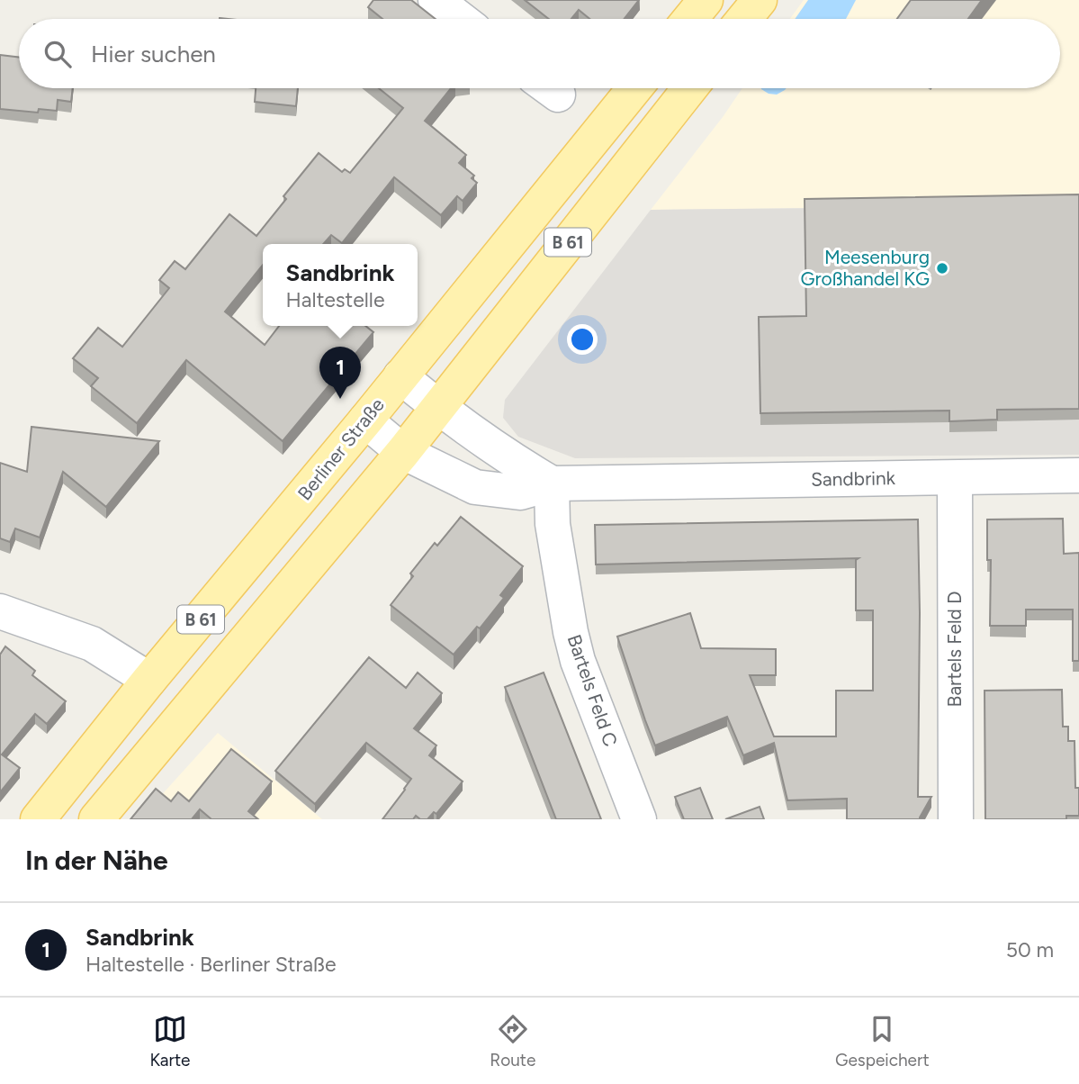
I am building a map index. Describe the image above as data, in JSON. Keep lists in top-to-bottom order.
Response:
{
  "streets": {
    "main road": ["B 61", "Berliner Straße"],
    "street": ["Sandbrink", "Bartels Feld D", "Bartels Feld C"]
  },
  "crossings": [
    ["B 61", "Sandbrink"],
    ["Berliner Straße", "Sandbrink"],
    ["Sandbrink", "Bartels Feld D"],
    ["Sandbrink", "Bartels Feld C"]
  ],
  "places": ["Meesenburg Großhandel KG"],
  "page": {
    "search": "Hier suchen",
    "popup": ["Sandbrink", "Haltestelle"],
    "pins": "1",
    "heading": "In der Nähe",
    "list": [
      {
        "mark": "1",
        "name": "Sandbrink",
        "note": "Haltestelle · Berliner Straße",
        "value": "50 m"
      }
    ],
    "nav": ["Karte", "Route", "Gespeichert"]
  }
}
